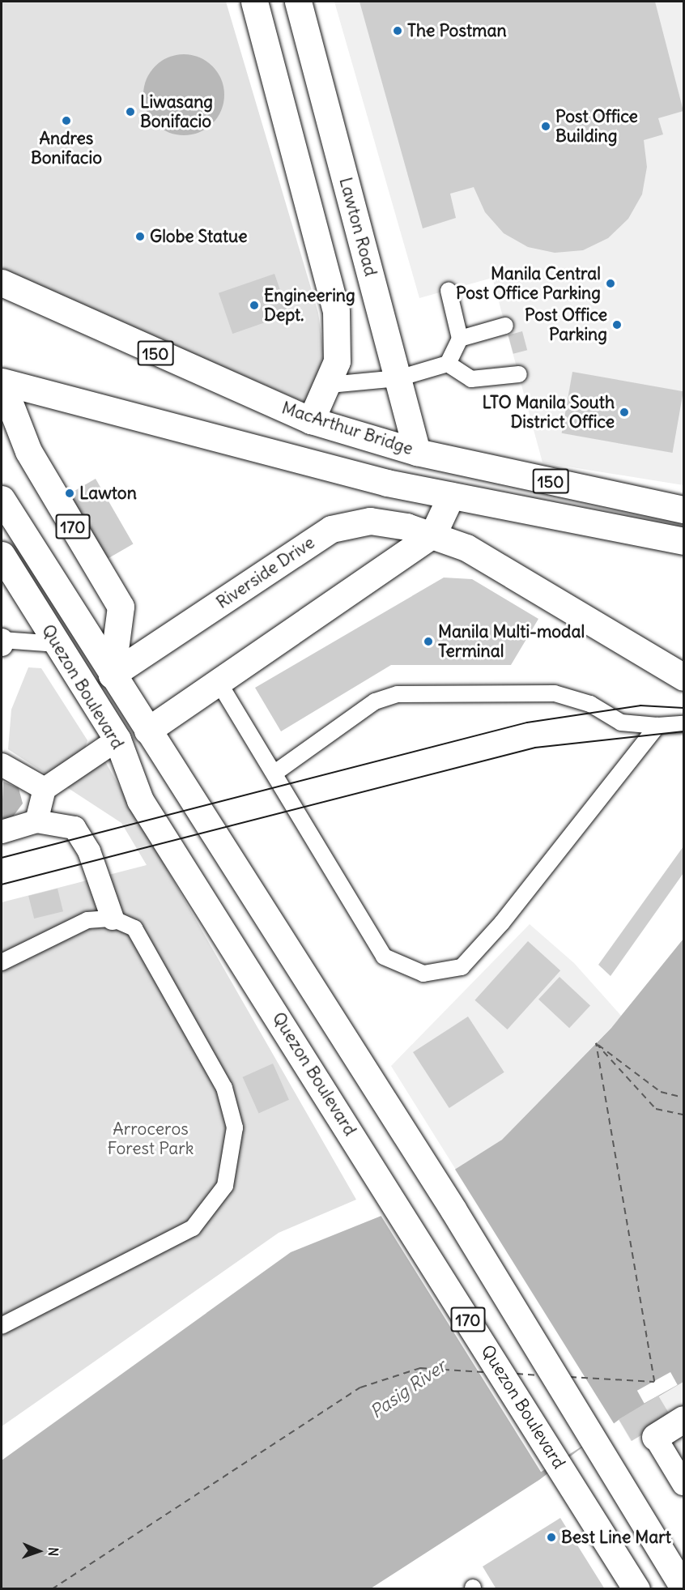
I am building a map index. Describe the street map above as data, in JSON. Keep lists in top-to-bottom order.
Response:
{
  "streets": {
    "main road": [
      "Lawton Road",
      "150",
      "MacArthur Bridge",
      "170",
      "Riverside Drive",
      "Quezon Boulevard"
    ]
  },
  "crossings": [
    ["Lawton Road", "MacArthur Bridge"],
    ["150", "Quezon Boulevard"],
    ["Riverside Drive", "Quezon Boulevard"]
  ],
  "water": ["Pasig River"],
  "parks": ["Arroceros Forest Park"],
  "places": [
    "The Postman",
    "Liwasang Bonifacio",
    "Andres Bonifacio",
    "Post Office Building",
    "Globe Statue",
    "Manila Central Post Office Parking",
    "Engineering Dept.",
    "Post Office Parking",
    "LTO Manila South District Office",
    "Lawton",
    "Manila Multi-modal Terminal",
    "Best Line Mart"
  ],
  "north": "right"
}
